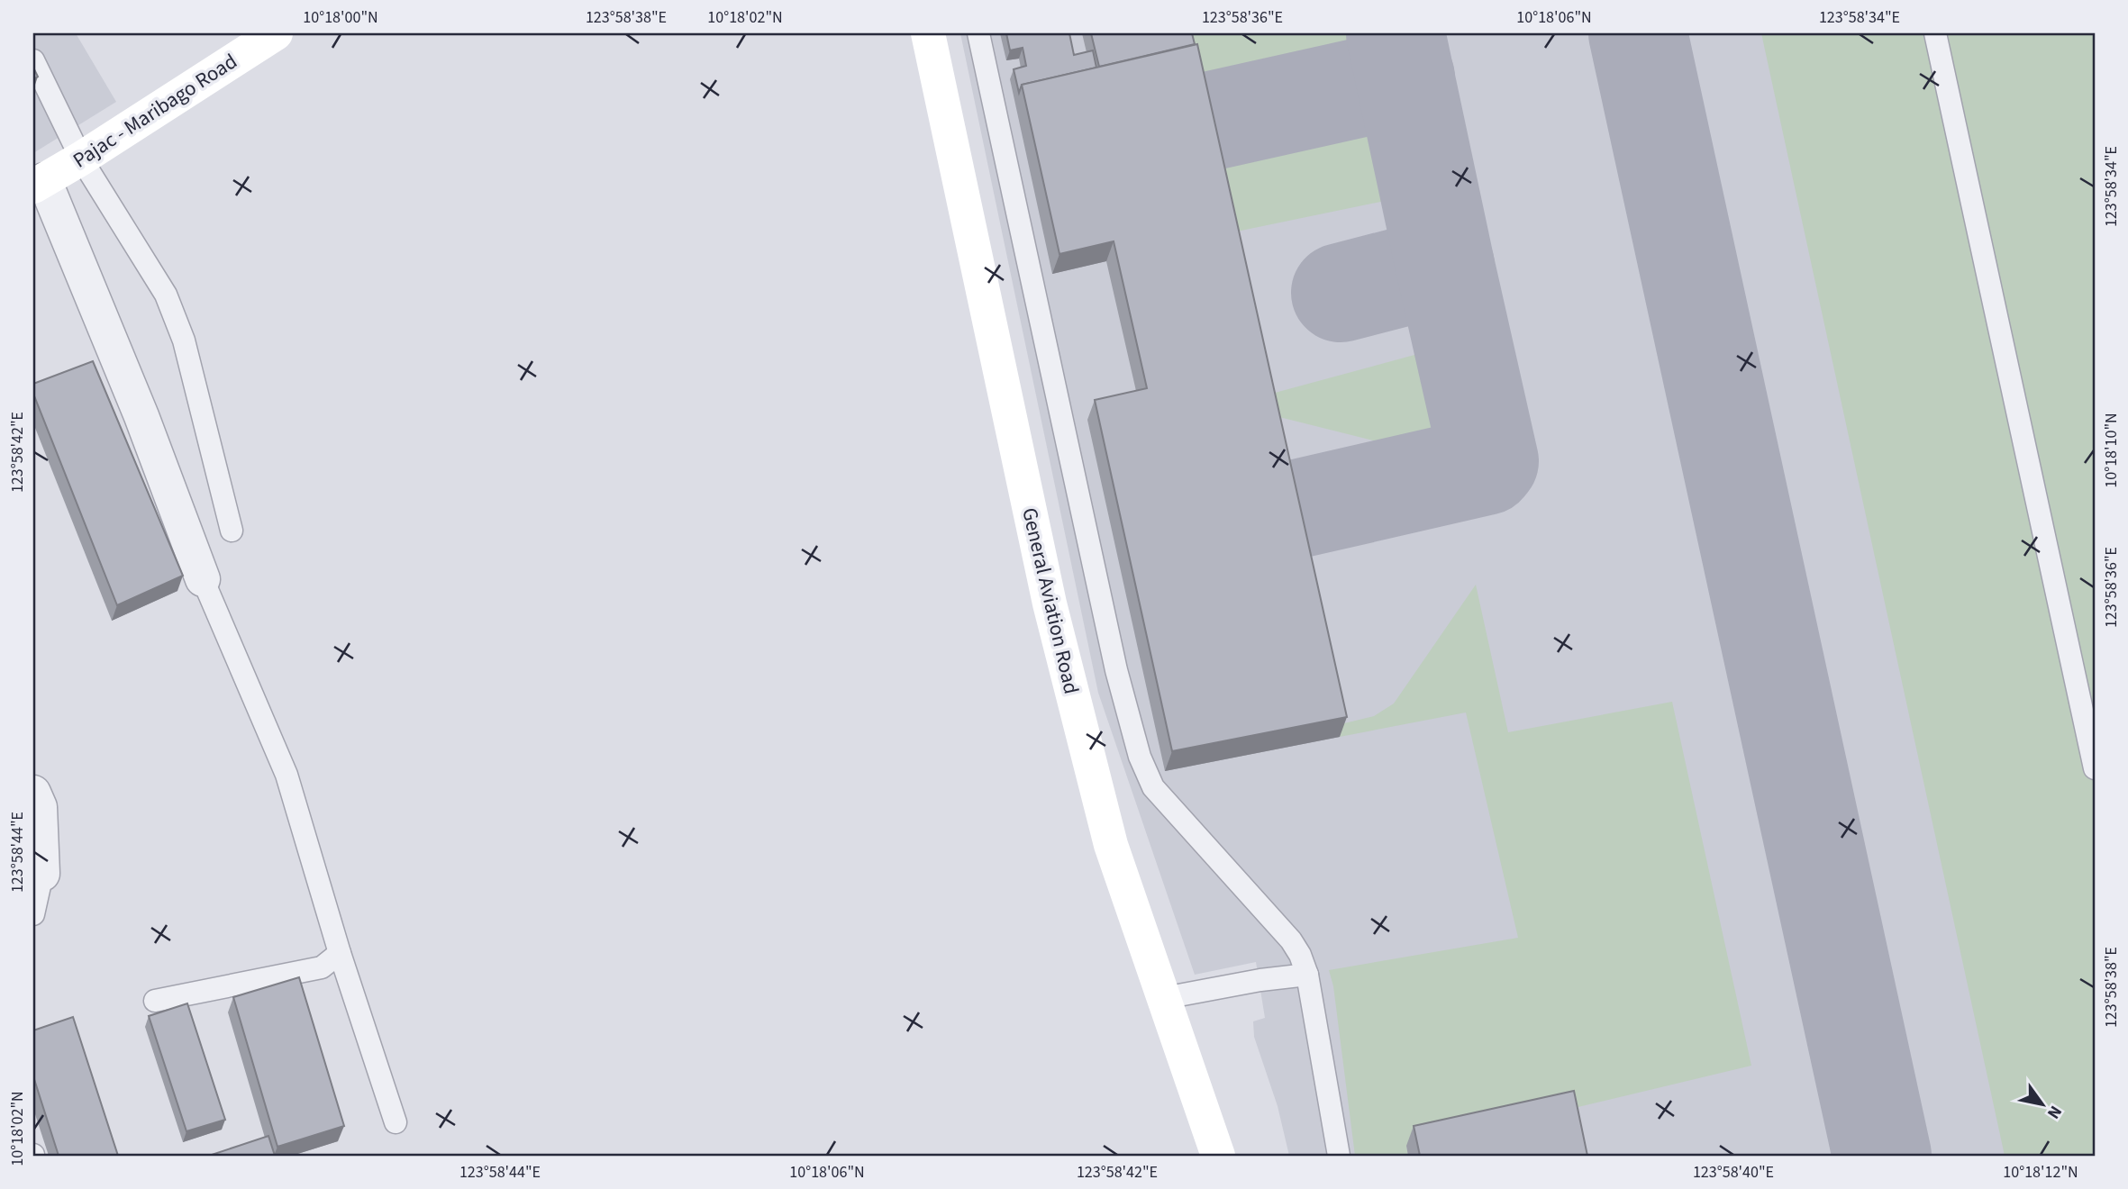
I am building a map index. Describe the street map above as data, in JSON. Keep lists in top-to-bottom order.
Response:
{
  "streets": {
    "main road": ["Pajac - Maribago Road", "General Aviation Road"]
  },
  "north": "bottom right",
  "coordinates": [
    "10°18'00\"N",
    "123°58'38\"E",
    "10°18'02\"N",
    "123°58'36\"E",
    "10°18'06\"N",
    "123°58'34\"E",
    "10°18'10\"N",
    "123°58'42\"E",
    "123°58'44\"E",
    "123°58'40\"E",
    "10°18'12\"N"
  ]
}
